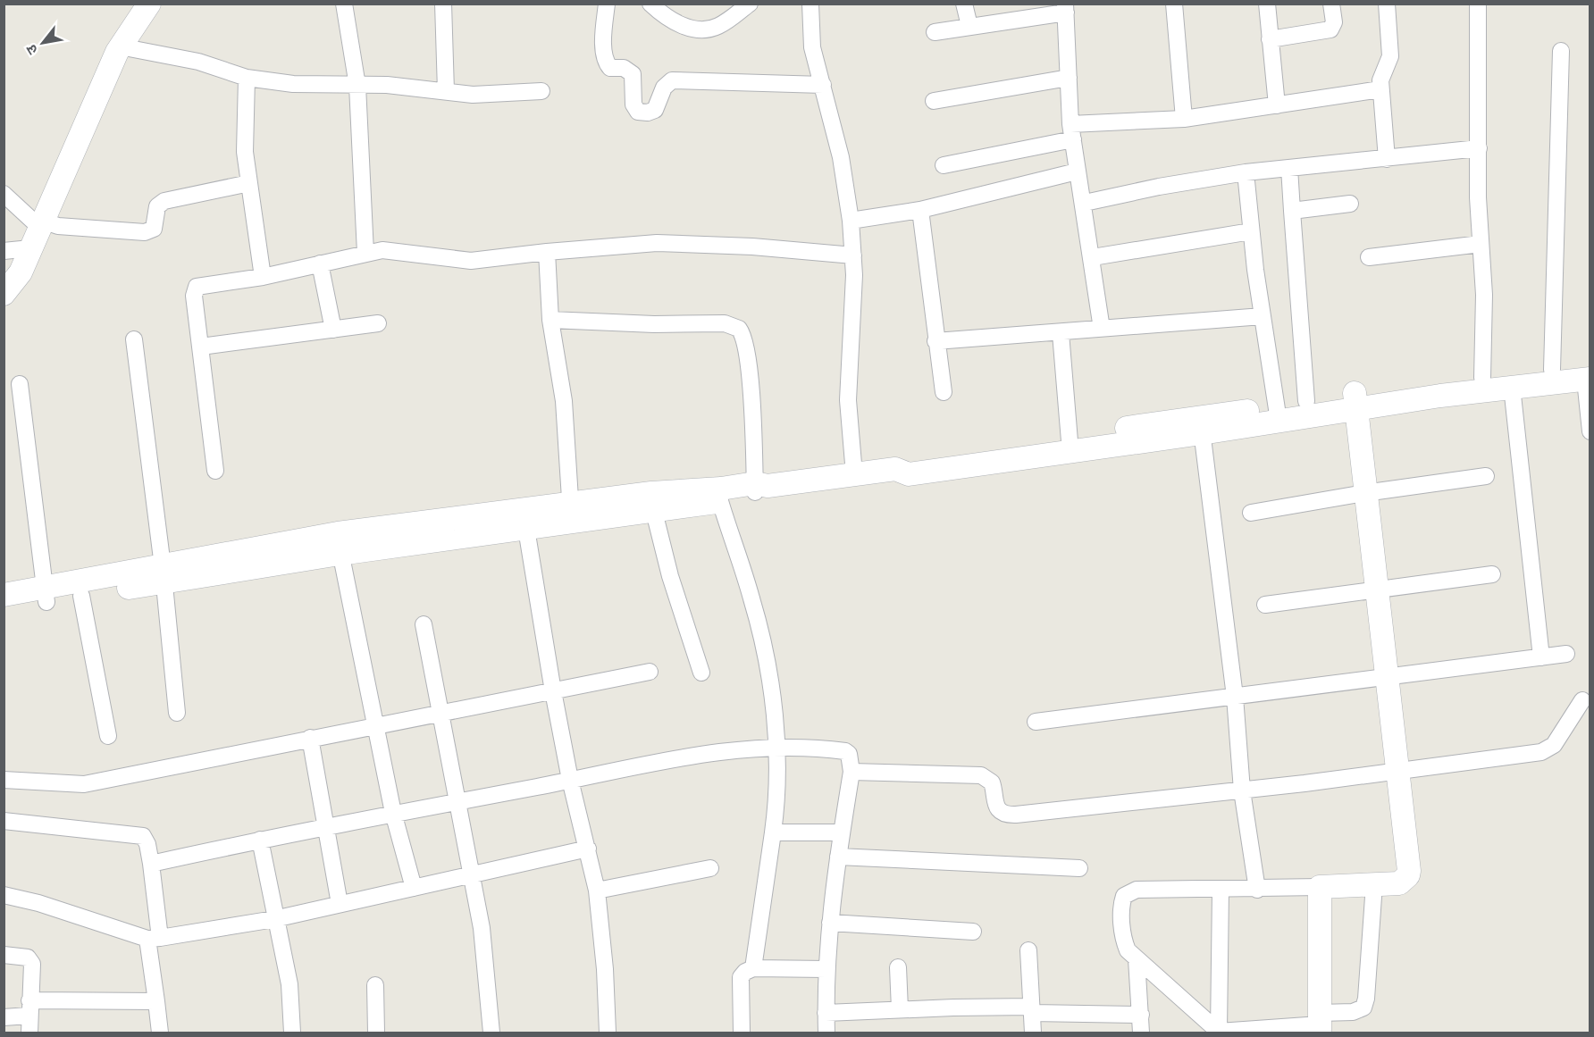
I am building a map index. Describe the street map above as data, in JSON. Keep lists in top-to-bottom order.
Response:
{
  "north": "bottom left"
}
